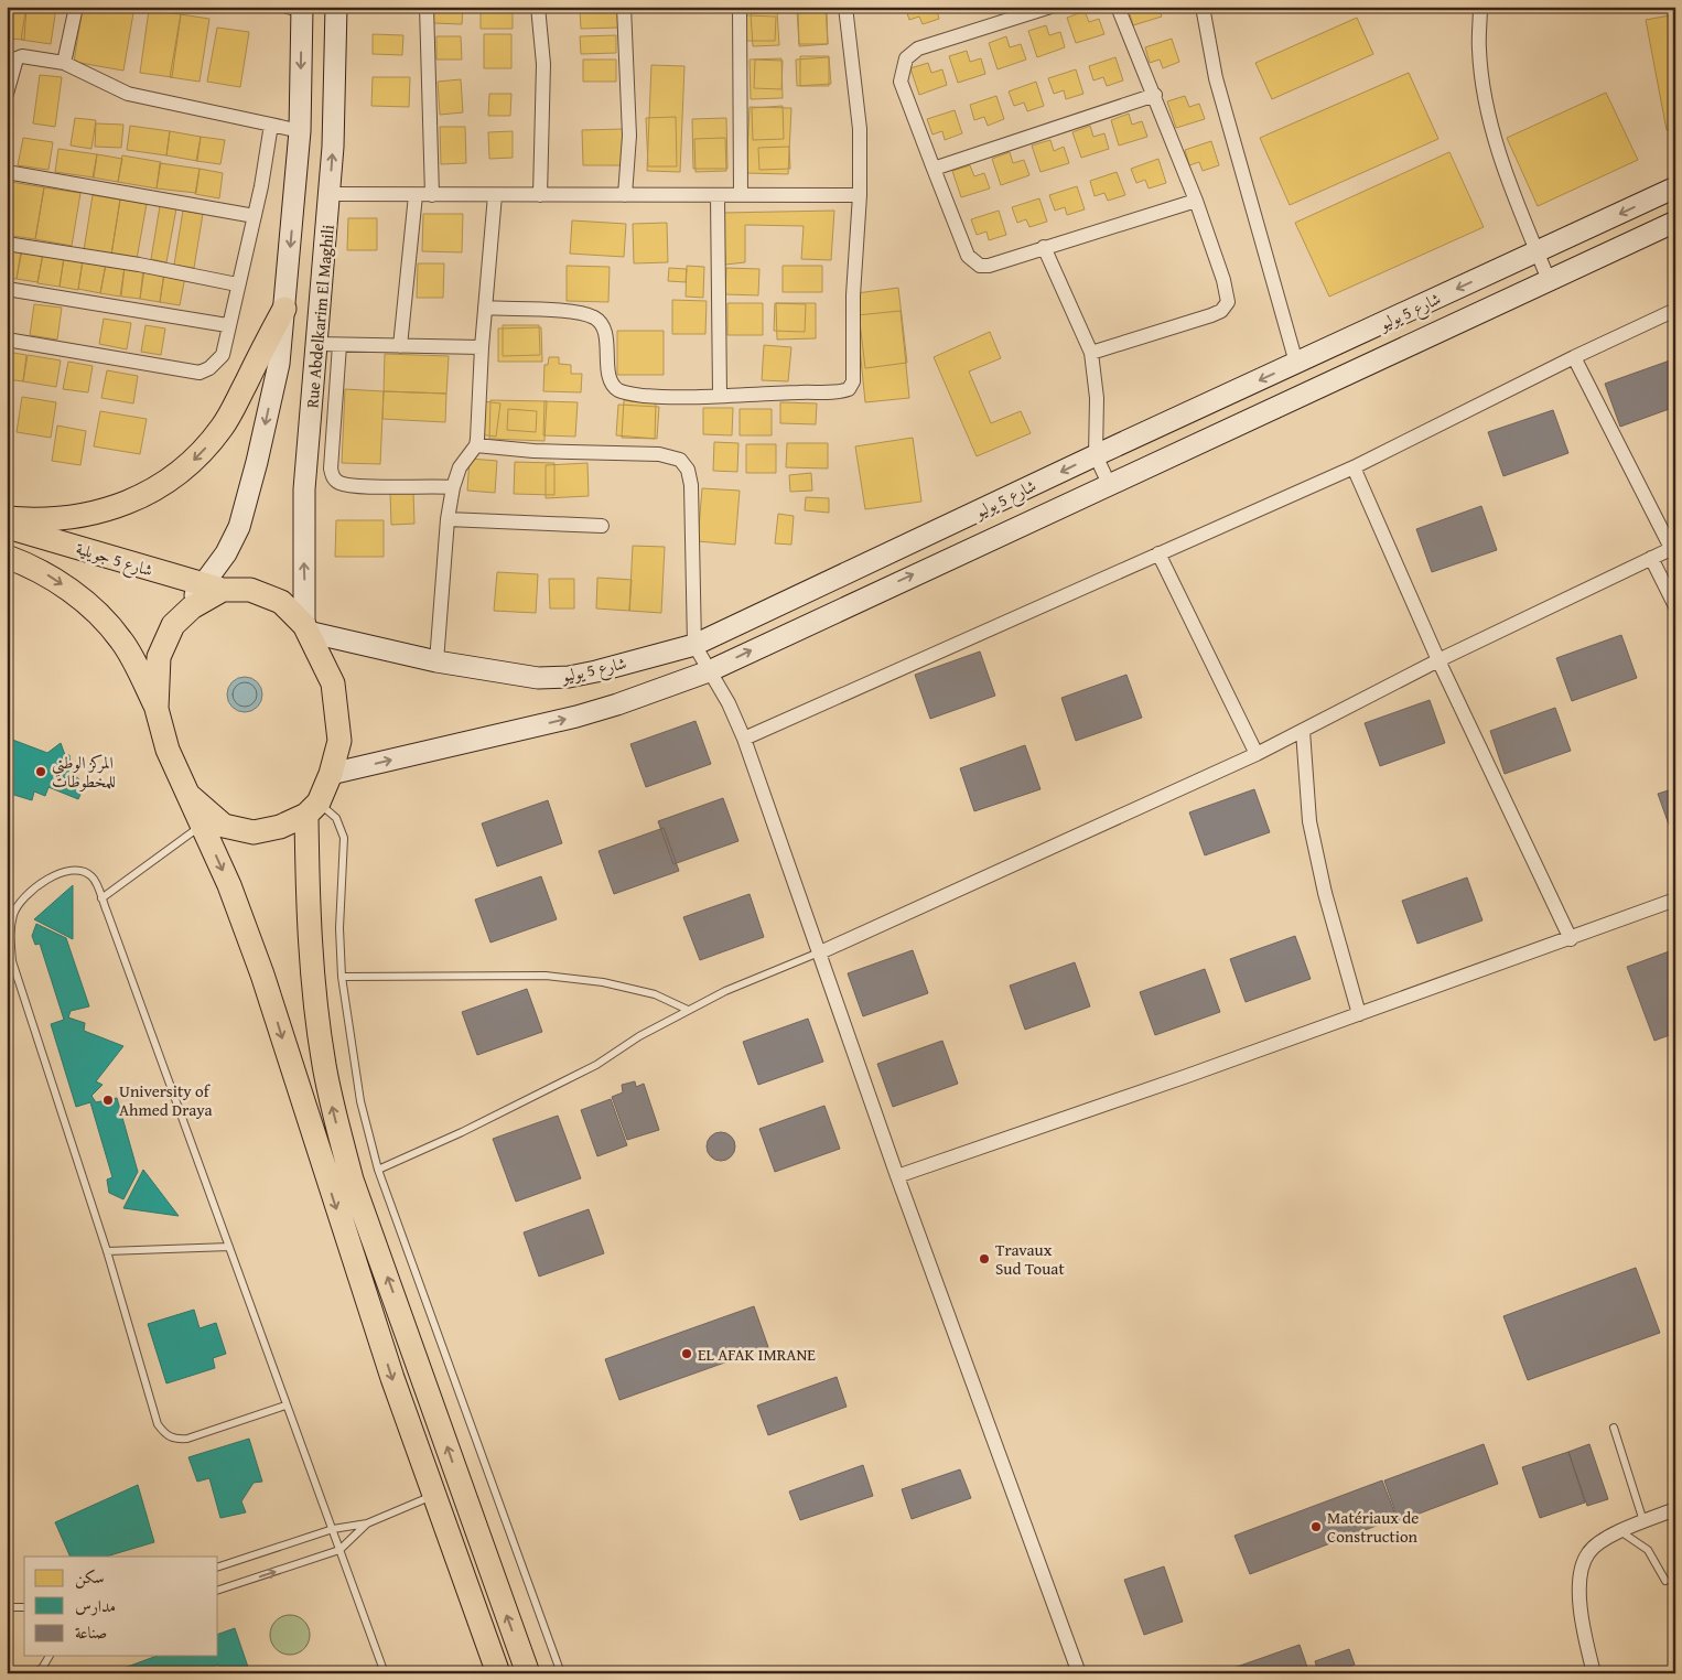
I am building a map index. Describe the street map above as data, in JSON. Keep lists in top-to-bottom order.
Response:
{
  "streets": {
    "main road": ["شارع 5 يوليو", "Rue Abdelkarim El Maghili", "شارع 5 جويلية"]
  },
  "crossings": [
    ["شارع 5 يوليو", "Rue Abdelkarim El Maghili"]
  ],
  "places": [
    "المركز الوطني للمخطوطات",
    "University of Ahmed Draya",
    "Travaux Sud Touat",
    "EL AFAK IMRANE",
    "Matériaux de Construction"
  ],
  "legend": ["سكن", "مدارس", "صناعة"]
}
